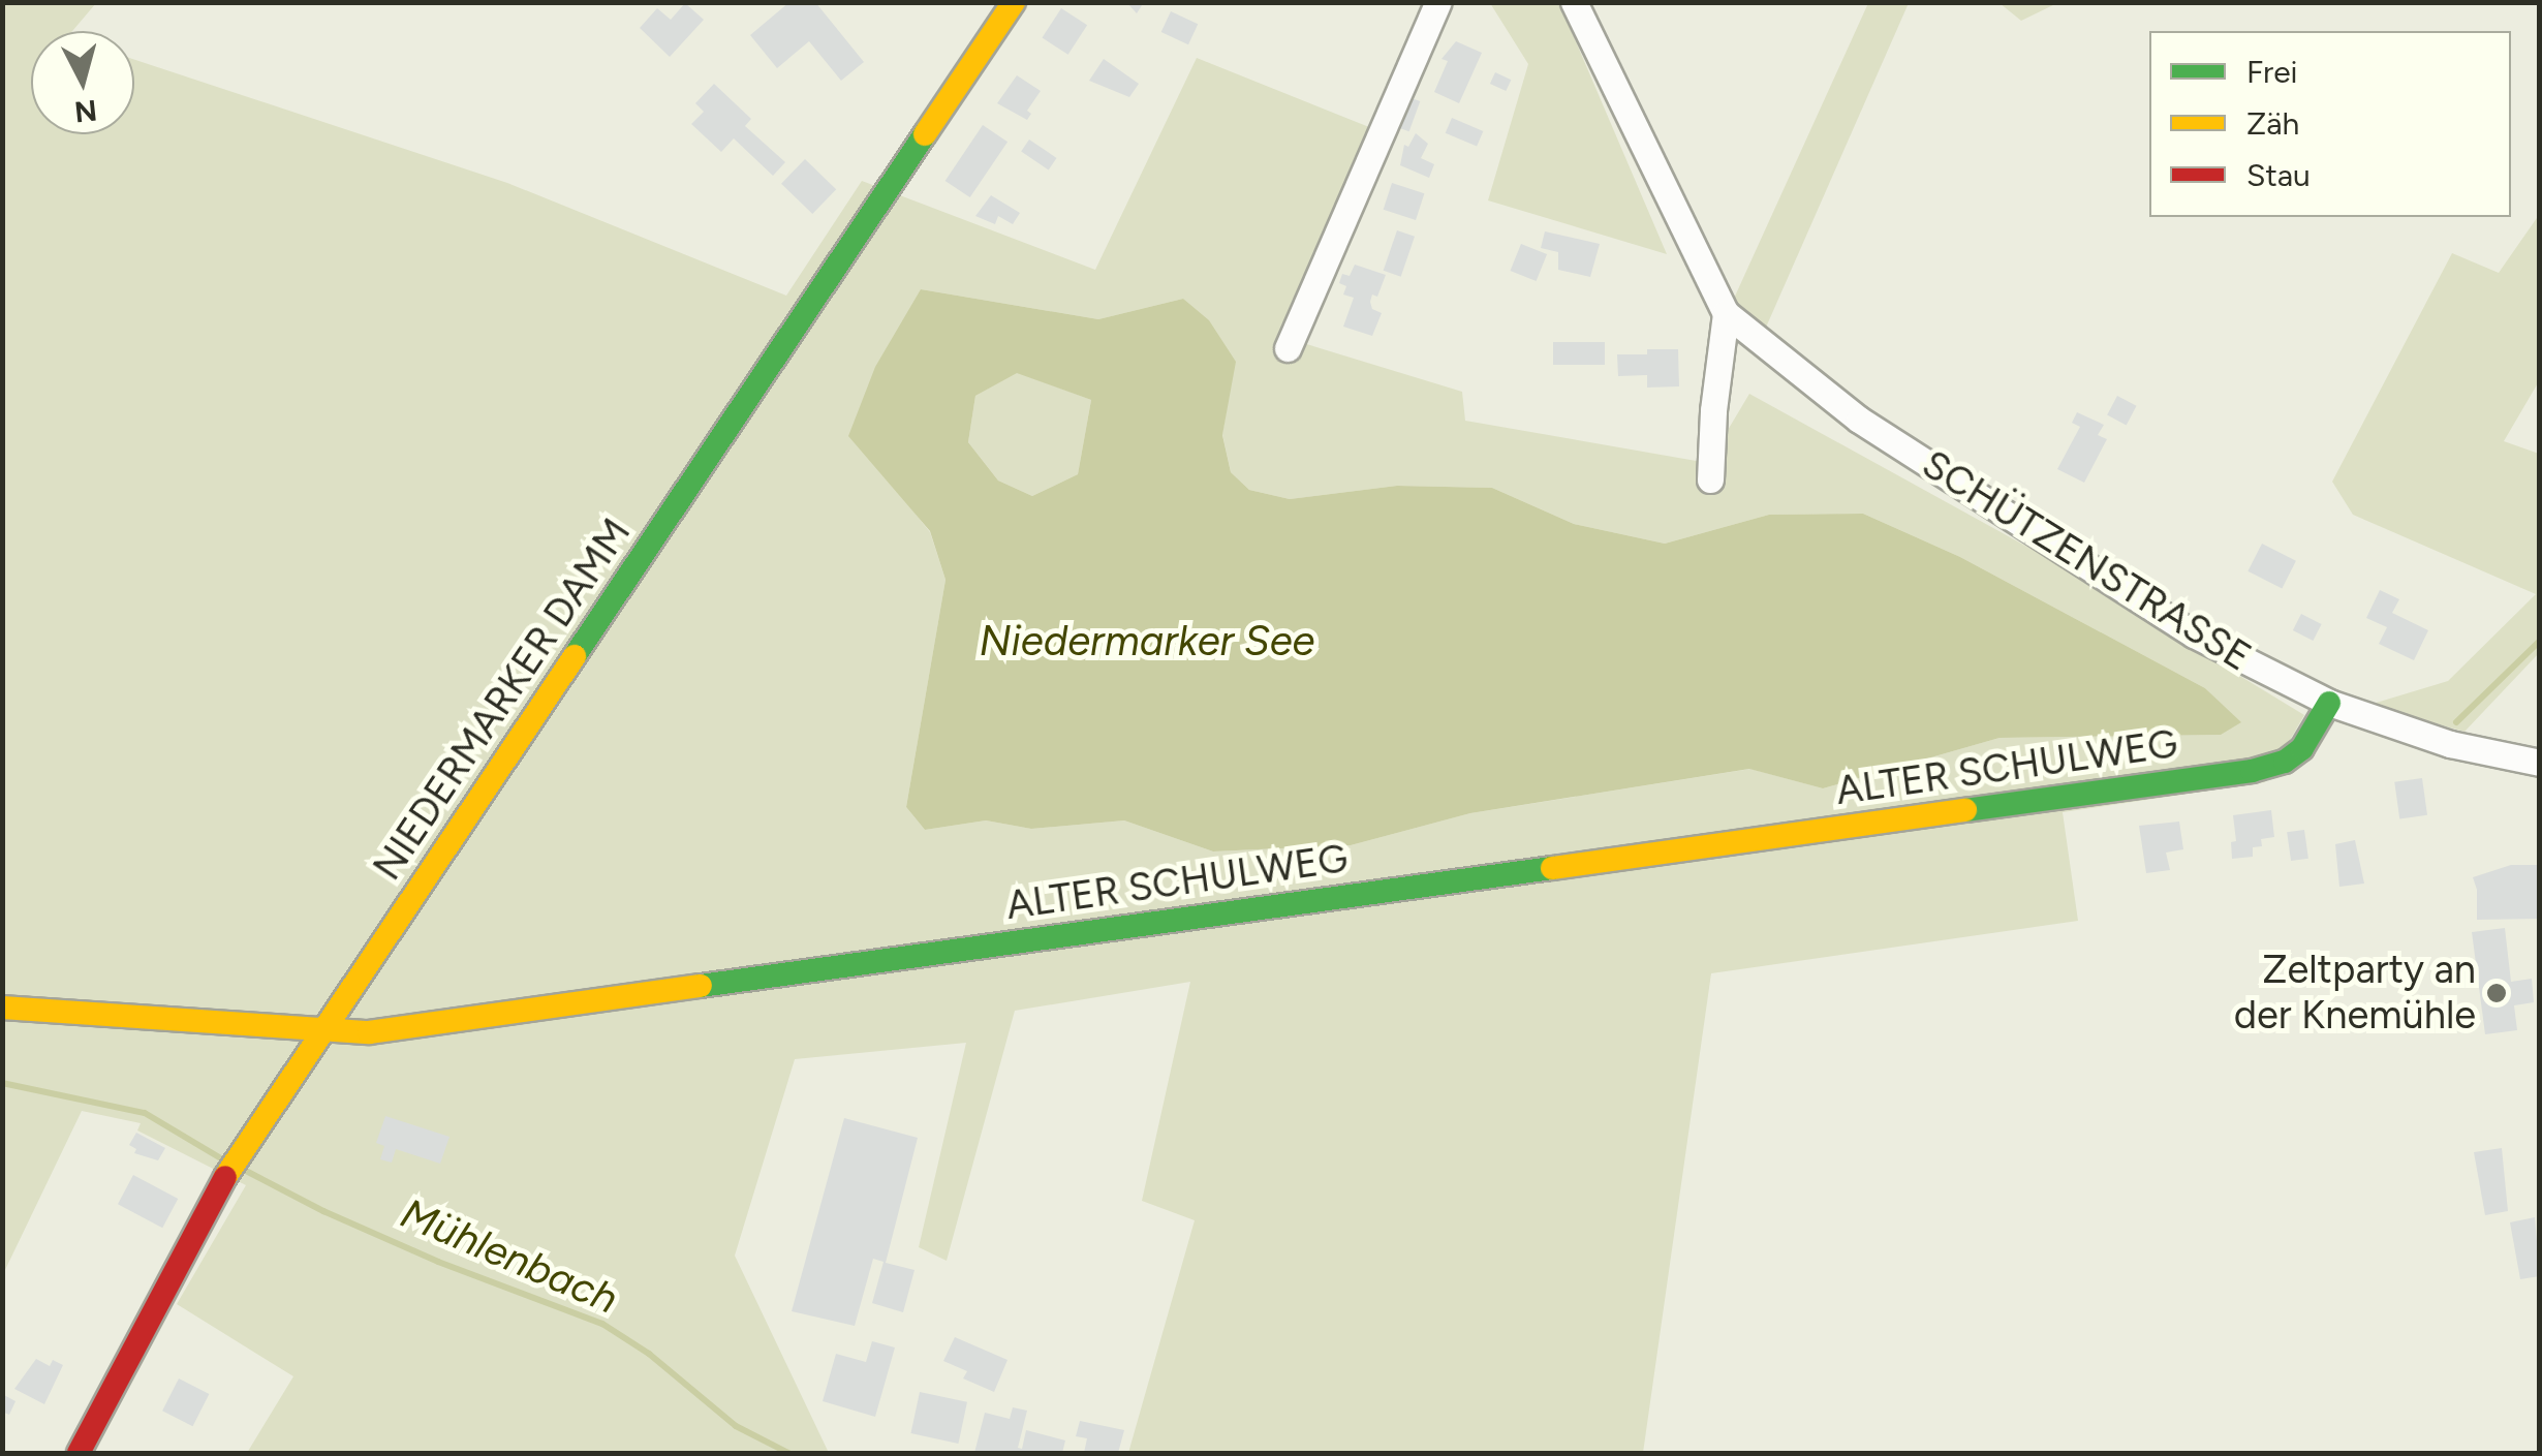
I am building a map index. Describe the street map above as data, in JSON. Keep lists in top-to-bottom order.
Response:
{
  "streets": {
    "street": ["SCHÜTZENSTRASSE", "NIEDERMARKER DAMM", "ALTER SCHULWEG"]
  },
  "crossings": [
    ["SCHÜTZENSTRASSE", "ALTER SCHULWEG"],
    ["NIEDERMARKER DAMM", "ALTER SCHULWEG"]
  ],
  "water": ["Niedermarker See", "Mühlenbach"],
  "places": ["Zeltparty an der Knemühle"],
  "legend": ["Frei", "Zäh", "Stau"],
  "north": "bottom"
}
